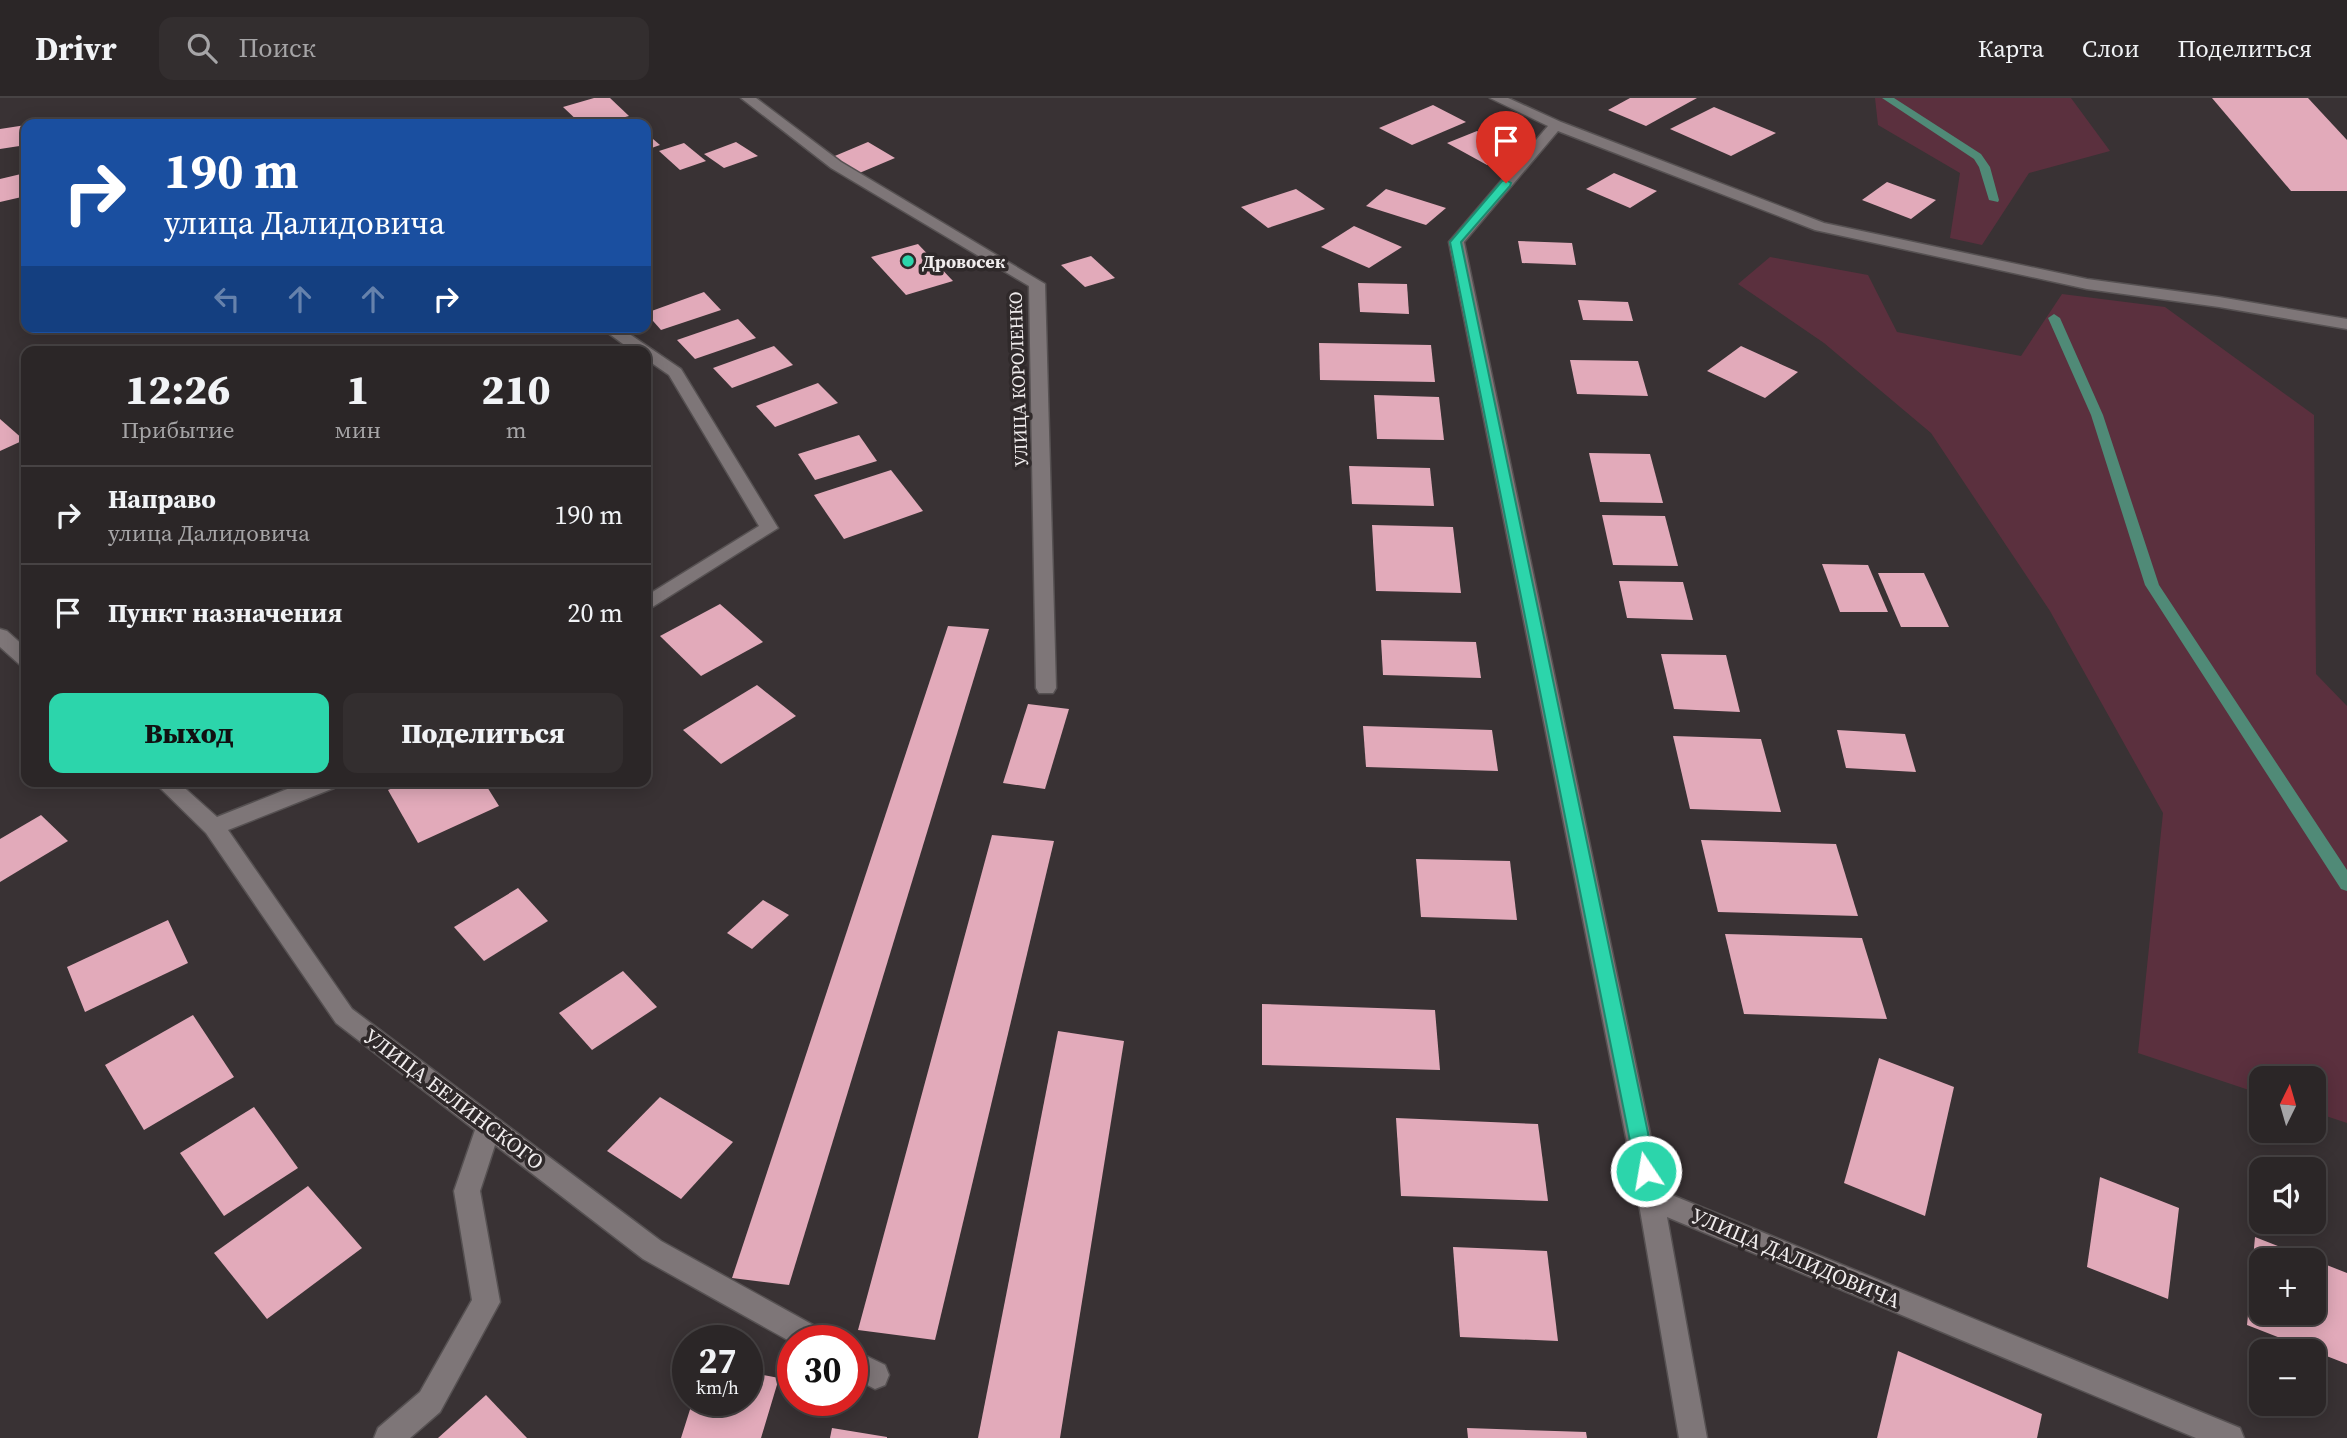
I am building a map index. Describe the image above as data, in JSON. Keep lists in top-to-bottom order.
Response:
{
  "streets": {
    "street": ["УЛИЦА КОРОЛЕНКО", "УЛИЦА БЕЛИНСКОГО", "УЛИЦА ДАЛИДОВИЧА"]
  },
  "places": ["Дровосек"],
  "north": "top",
  "page": {
    "header": "Drivr",
    "search": "Поиск",
    "nav": ["Карта", "Слои", "Поделиться"],
    "turn": ["190 m", "улица Далидовича"],
    "eta": [
      "12:26",
      "Прибытие",
      "1",
      "мин",
      "210",
      "m"
    ],
    "list": [
      {
        "name": "Направо",
        "note": "улица Далидовича",
        "value": "190 m"
      },
      {
        "name": "Пункт назначения",
        "value": "20 m"
      }
    ],
    "buttons": ["Выход", "Поделиться"],
    "map_buttons": ["+", "−"],
    "speed": "27 km/h",
    "limit": "30"
  }
}
